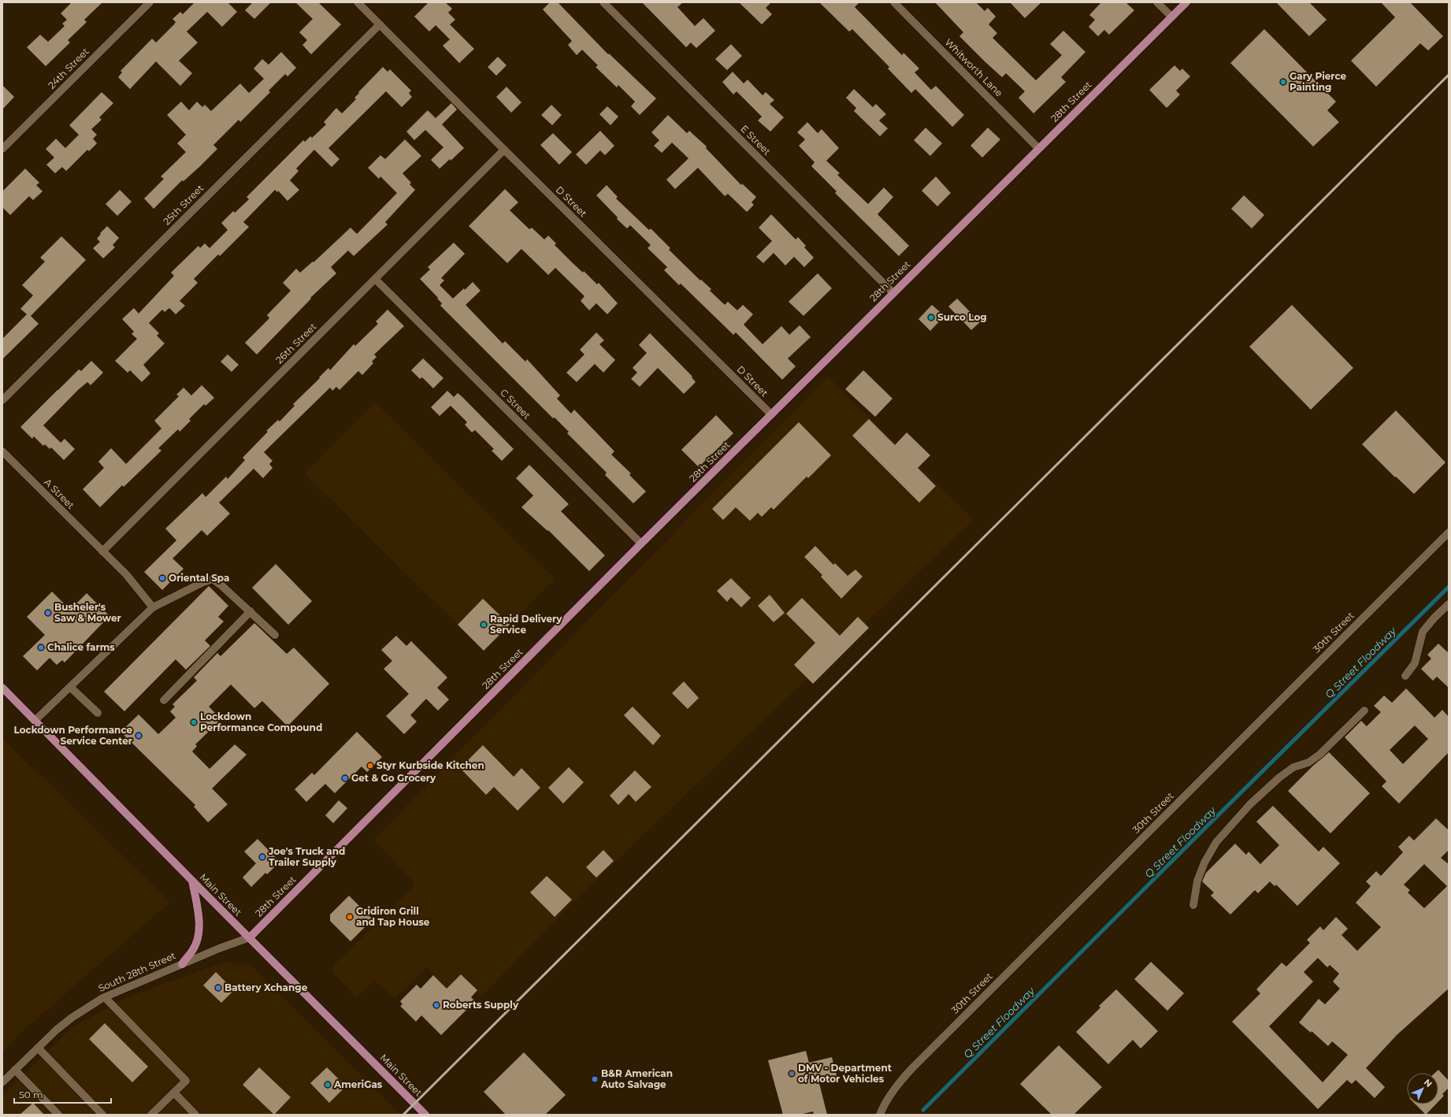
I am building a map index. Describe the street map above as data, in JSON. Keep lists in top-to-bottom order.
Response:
{
  "streets": {
    "main road": ["28th Street", "Main Street"],
    "street": [
      "Whitworth Lane",
      "24th Street",
      "E Street",
      "D Street",
      "25th Street",
      "26th Street",
      "C Street",
      "A Street",
      "30th Street",
      "South 28th Street"
    ]
  },
  "crossings": [
    ["Whitworth Lane", "28th Street"],
    ["28th Street", "E Street"],
    ["28th Street", "D Street"],
    ["28th Street", "C Street"],
    ["28th Street", "Main Street"],
    ["28th Street", "South 28th Street"],
    ["D Street", "25th Street"],
    ["D Street", "26th Street"],
    ["26th Street", "C Street"],
    ["26th Street", "A Street"],
    ["Main Street", "South 28th Street"]
  ],
  "water": ["Q Street Floodway"],
  "places": [
    "Gary Pierce Painting",
    "Surco Log",
    "Oriental Spa",
    "Busheler's Saw & Mower",
    "Rapid Delivery Service",
    "Chalice farms",
    "Lockdown Performance Compound",
    "Lockdown Performance Service Center",
    "Styr Kurbside Kitchen",
    "Get & Go Grocery",
    "Joe's Truck and Trailer Supply",
    "Gridiron Grill and Tap House",
    "Battery Xchange",
    "Roberts Supply",
    "DMV - Department of Motor Vehicles",
    "B&R American Auto Salvage",
    "AmeriGas"
  ],
  "scale_bar": "50 m",
  "north": "top right"
}
